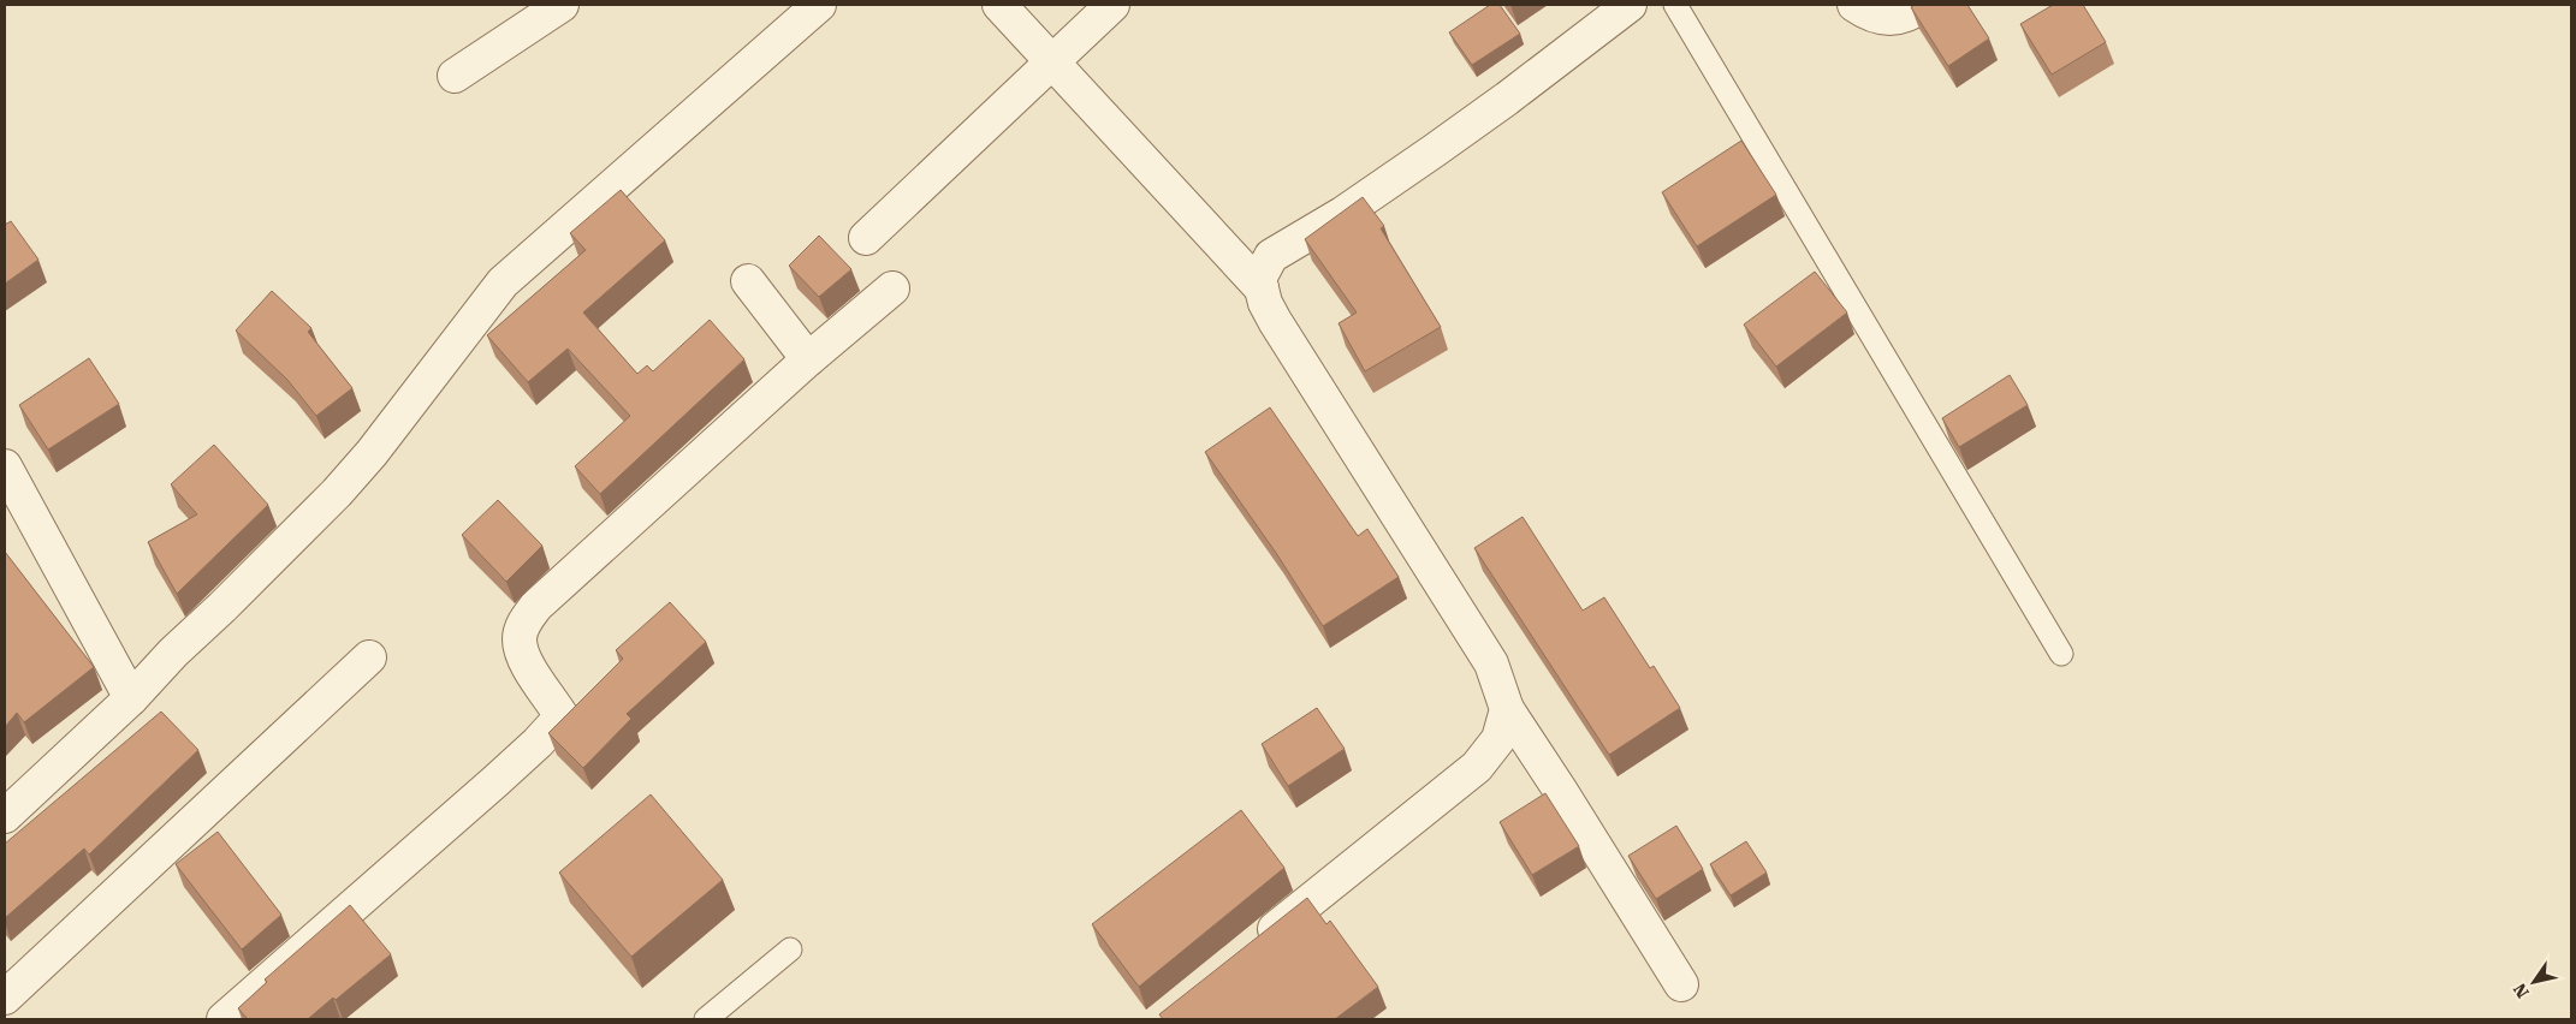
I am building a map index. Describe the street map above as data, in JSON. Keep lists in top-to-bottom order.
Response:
{
  "north": "bottom left"
}
